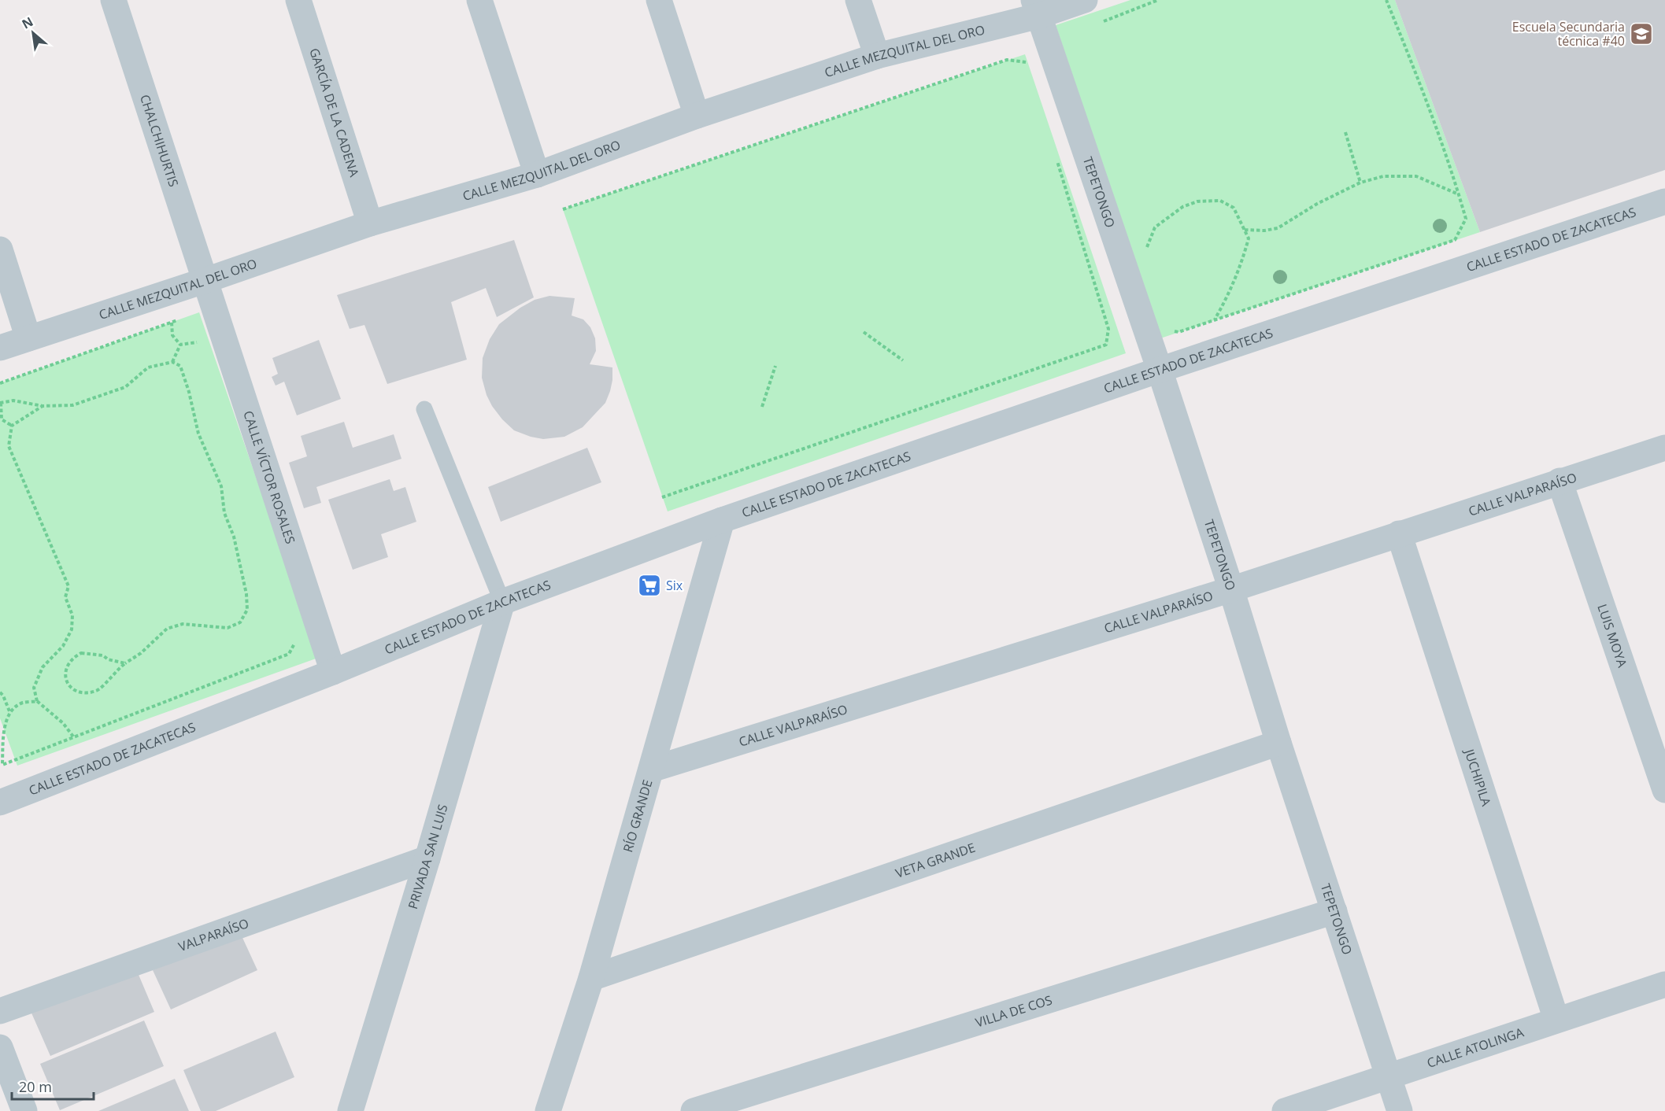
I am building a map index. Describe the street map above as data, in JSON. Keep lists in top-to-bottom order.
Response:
{
  "streets": {
    "street": [
      "CALLE MEZQUITAL DEL ORO",
      "GARCÍA DE LA CADENA",
      "CHALCHIHURTIS",
      "TEPETONGO",
      "CALLE ESTADO DE ZACATECAS",
      "CALLE VÍCTOR ROSALES",
      "CALLE VALPARAÍSO",
      "LUIS MOYA",
      "JUCHIPILA",
      "RÍO GRANDE",
      "PRIVADA SAN LUIS",
      "VETA GRANDE",
      "VALPARAÍSO",
      "VILLA DE COS",
      "CALLE ATOLINGA"
    ]
  },
  "crossings": [
    ["CALLE MEZQUITAL DEL ORO", "GARCÍA DE LA CADENA"],
    ["CALLE MEZQUITAL DEL ORO", "CHALCHIHURTIS"],
    ["CALLE MEZQUITAL DEL ORO", "TEPETONGO"],
    ["CALLE MEZQUITAL DEL ORO", "CALLE VÍCTOR ROSALES"],
    ["CHALCHIHURTIS", "CALLE VÍCTOR ROSALES"],
    ["TEPETONGO", "CALLE ESTADO DE ZACATECAS"],
    ["TEPETONGO", "CALLE VALPARAÍSO"],
    ["TEPETONGO", "VETA GRANDE"],
    ["TEPETONGO", "VILLA DE COS"],
    ["TEPETONGO", "CALLE ATOLINGA"],
    ["CALLE ESTADO DE ZACATECAS", "CALLE VÍCTOR ROSALES"],
    ["CALLE ESTADO DE ZACATECAS", "RÍO GRANDE"],
    ["CALLE ESTADO DE ZACATECAS", "PRIVADA SAN LUIS"],
    ["CALLE VALPARAÍSO", "LUIS MOYA"],
    ["CALLE VALPARAÍSO", "JUCHIPILA"],
    ["CALLE VALPARAÍSO", "RÍO GRANDE"],
    ["JUCHIPILA", "CALLE ATOLINGA"],
    ["RÍO GRANDE", "VETA GRANDE"],
    ["PRIVADA SAN LUIS", "VALPARAÍSO"]
  ],
  "places": {
    "school or university": ["Escuela Secundaria técnica #40"],
    "supermarket": ["Six"]
  },
  "scale_bar": "20 m",
  "north": "top left"
}
